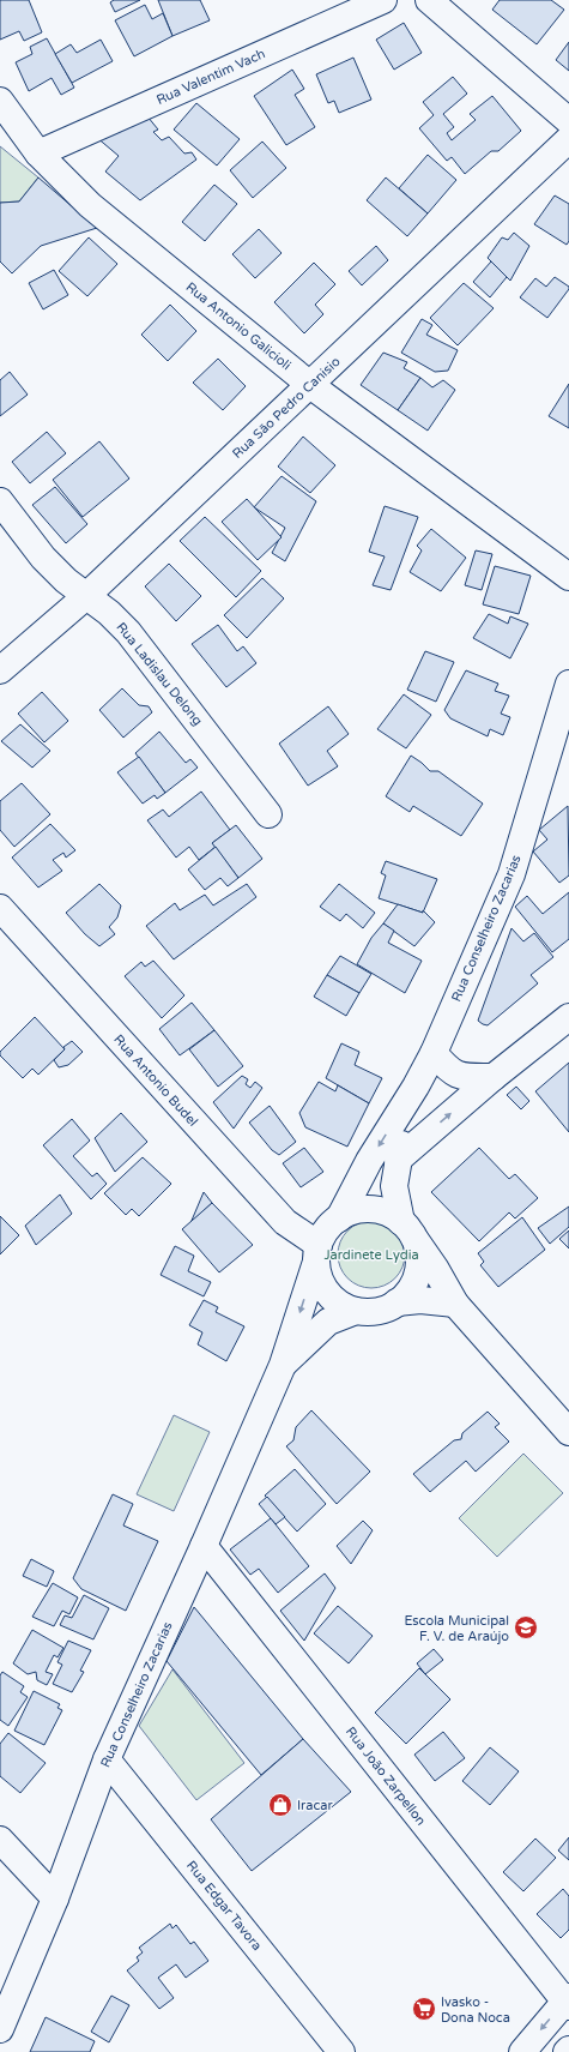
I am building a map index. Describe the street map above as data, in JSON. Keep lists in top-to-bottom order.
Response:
{
  "streets": {
    "street": [
      "Rua Valentim Vach",
      "Rua Antonio Galicioli",
      "Rua São Pedro Canisio",
      "Rua Ladislau Delong",
      "Rua Conselheiro Zacarias",
      "Rua Antonio Budel",
      "Rua João Zarpellon",
      "Rua Edgar Tavora"
    ]
  },
  "crossings": [
    ["Rua Valentim Vach", "Rua Antonio Galicioli"],
    ["Rua Antonio Galicioli", "Rua São Pedro Canisio"],
    ["Rua São Pedro Canisio", "Rua Ladislau Delong"],
    ["Rua Conselheiro Zacarias", "Rua Antonio Budel"],
    ["Rua Conselheiro Zacarias", "Rua João Zarpellon"],
    ["Rua Conselheiro Zacarias", "Rua Edgar Tavora"]
  ],
  "parks": ["Jardinete Lydia"],
  "places": {
    "school or university": ["Escola Municipal F. V. de Araújo"],
    "shop": ["Iracar"],
    "supermarket": ["Ivasko - Dona Noca"]
  }
}
